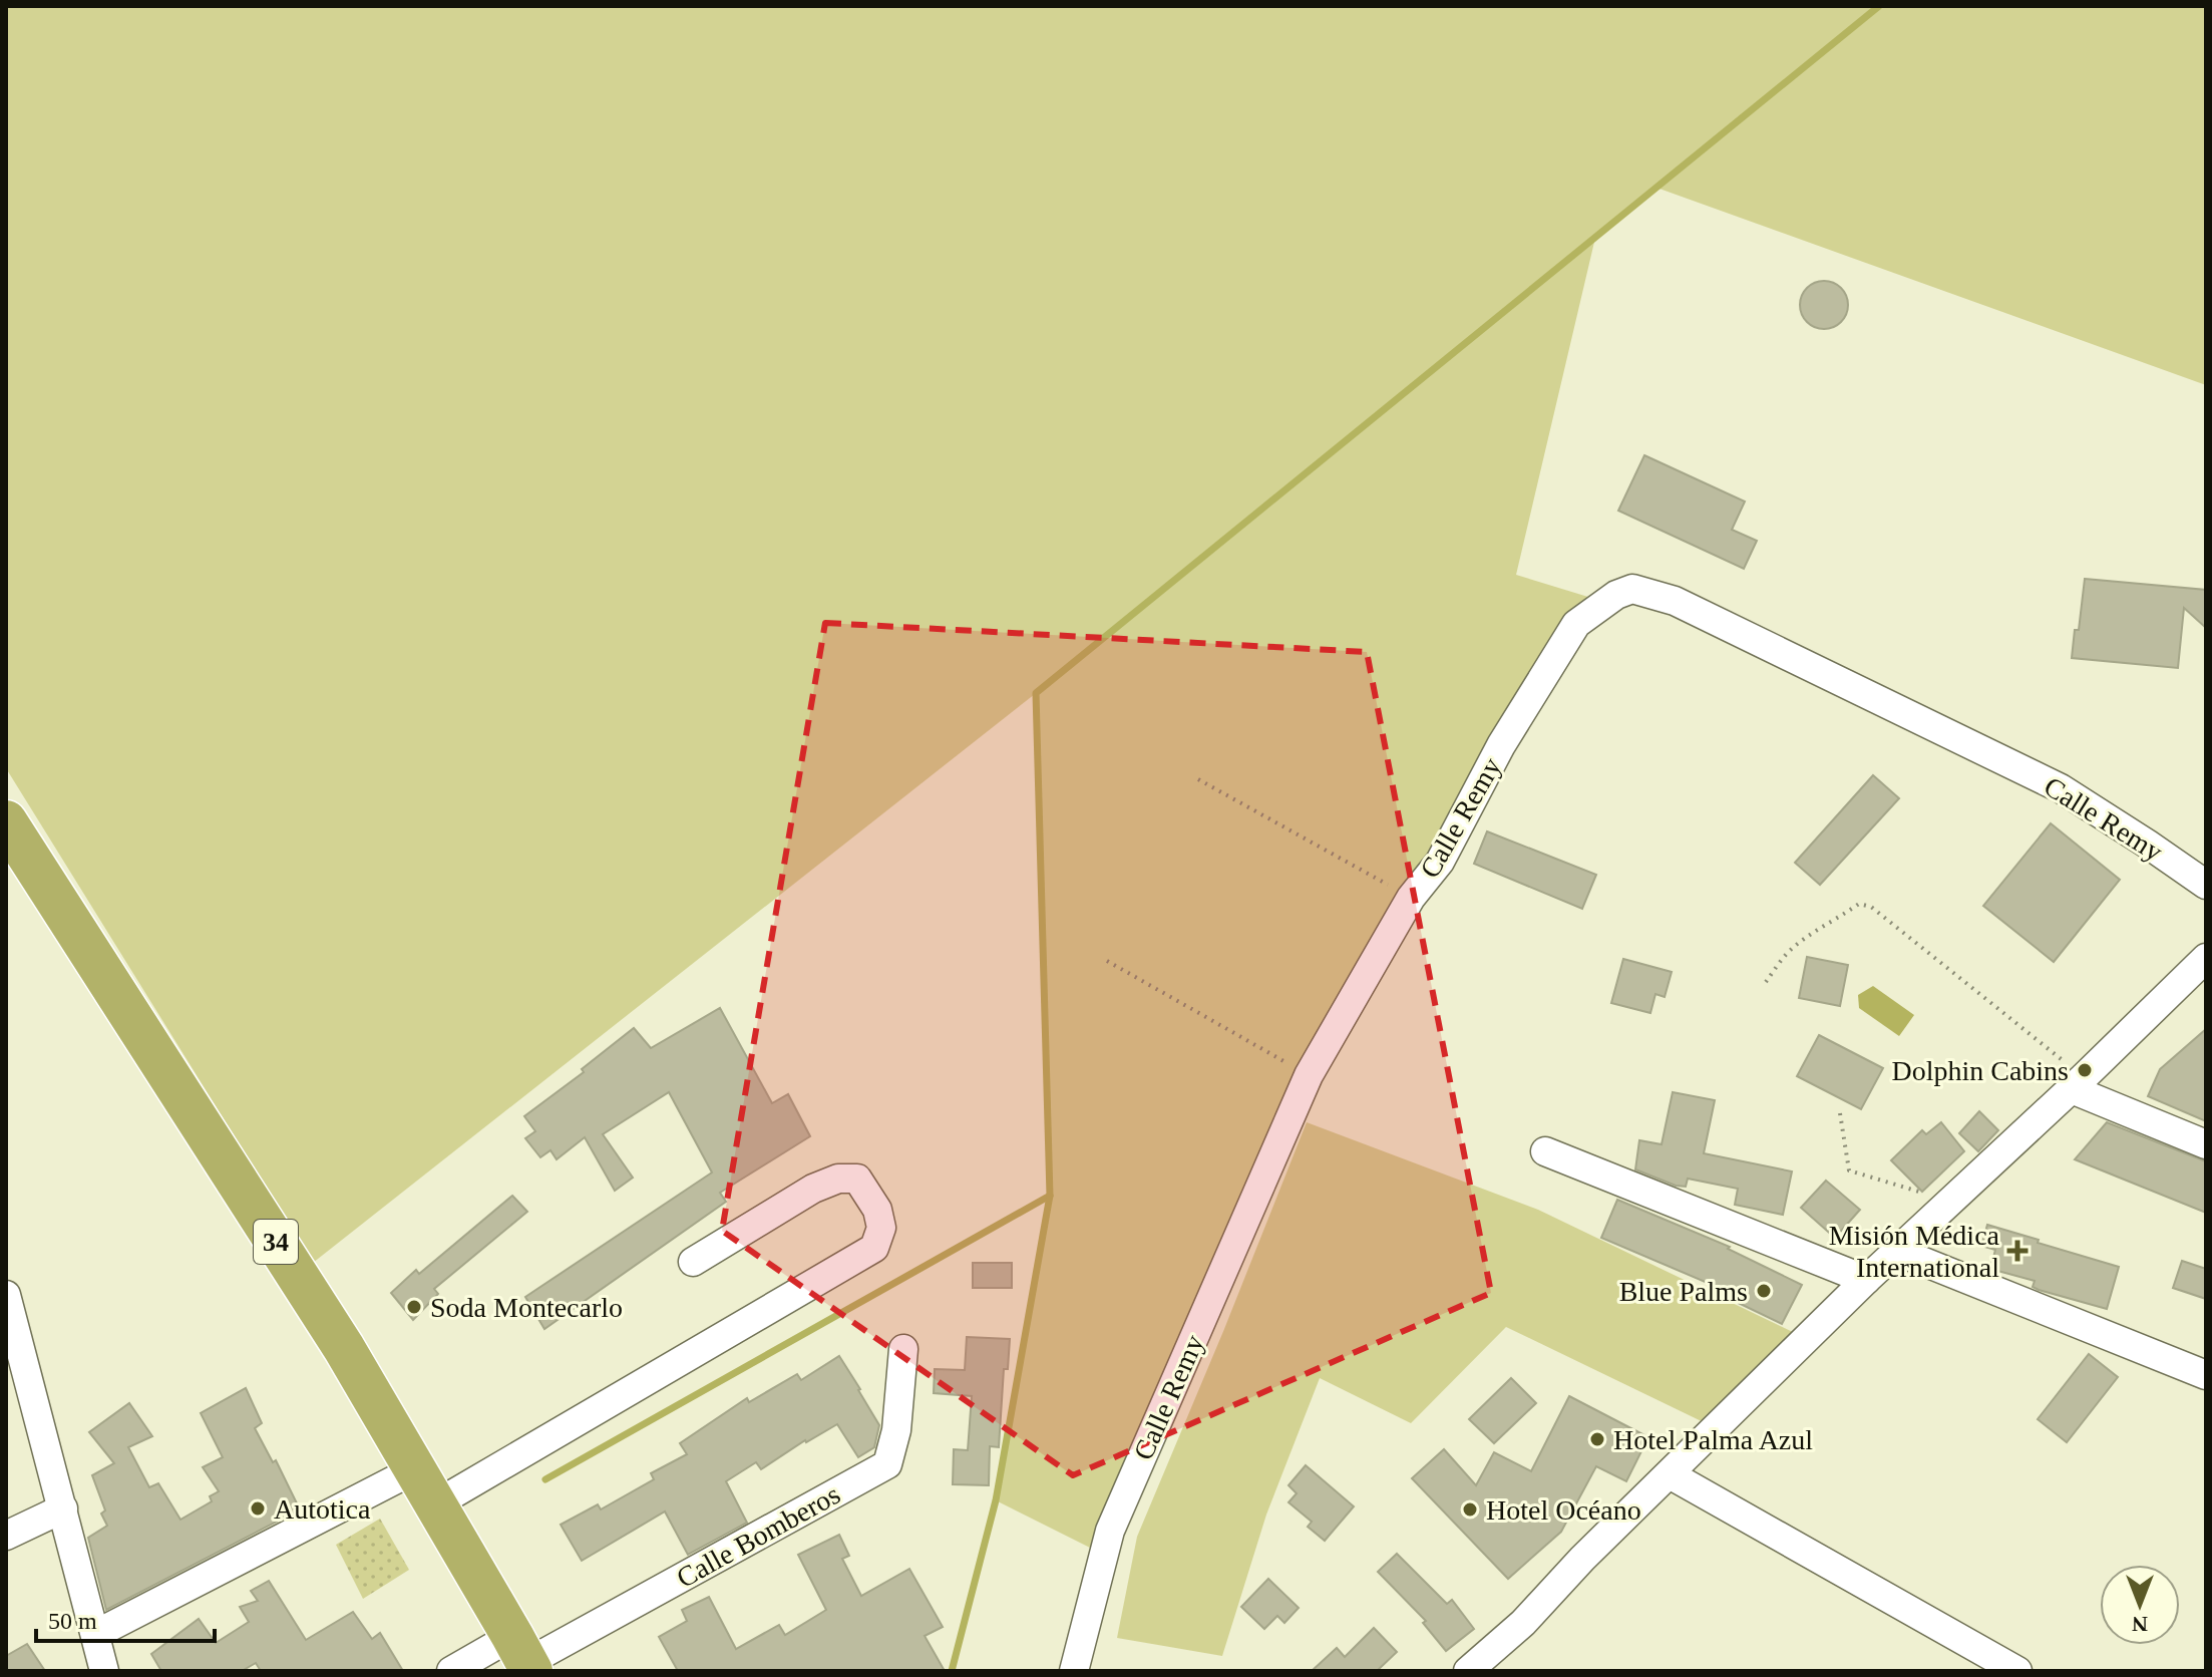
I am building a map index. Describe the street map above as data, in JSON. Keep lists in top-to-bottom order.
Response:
{
  "streets": {
    "highway": ["34"],
    "street": ["Calle Remy", "Calle Bomberos"]
  },
  "crossings": [
    ["34", "Calle Bomberos"]
  ],
  "places": {
    "other": [
      "Dolphin Cabins",
      "Blue Palms",
      "Soda Montecarlo",
      "Hotel Palma Azul",
      "Autotica",
      "Hotel Océano"
    ],
    "health": ["Misión Médica International"]
  },
  "scale_bar": "50 m",
  "north": "bottom"
}
